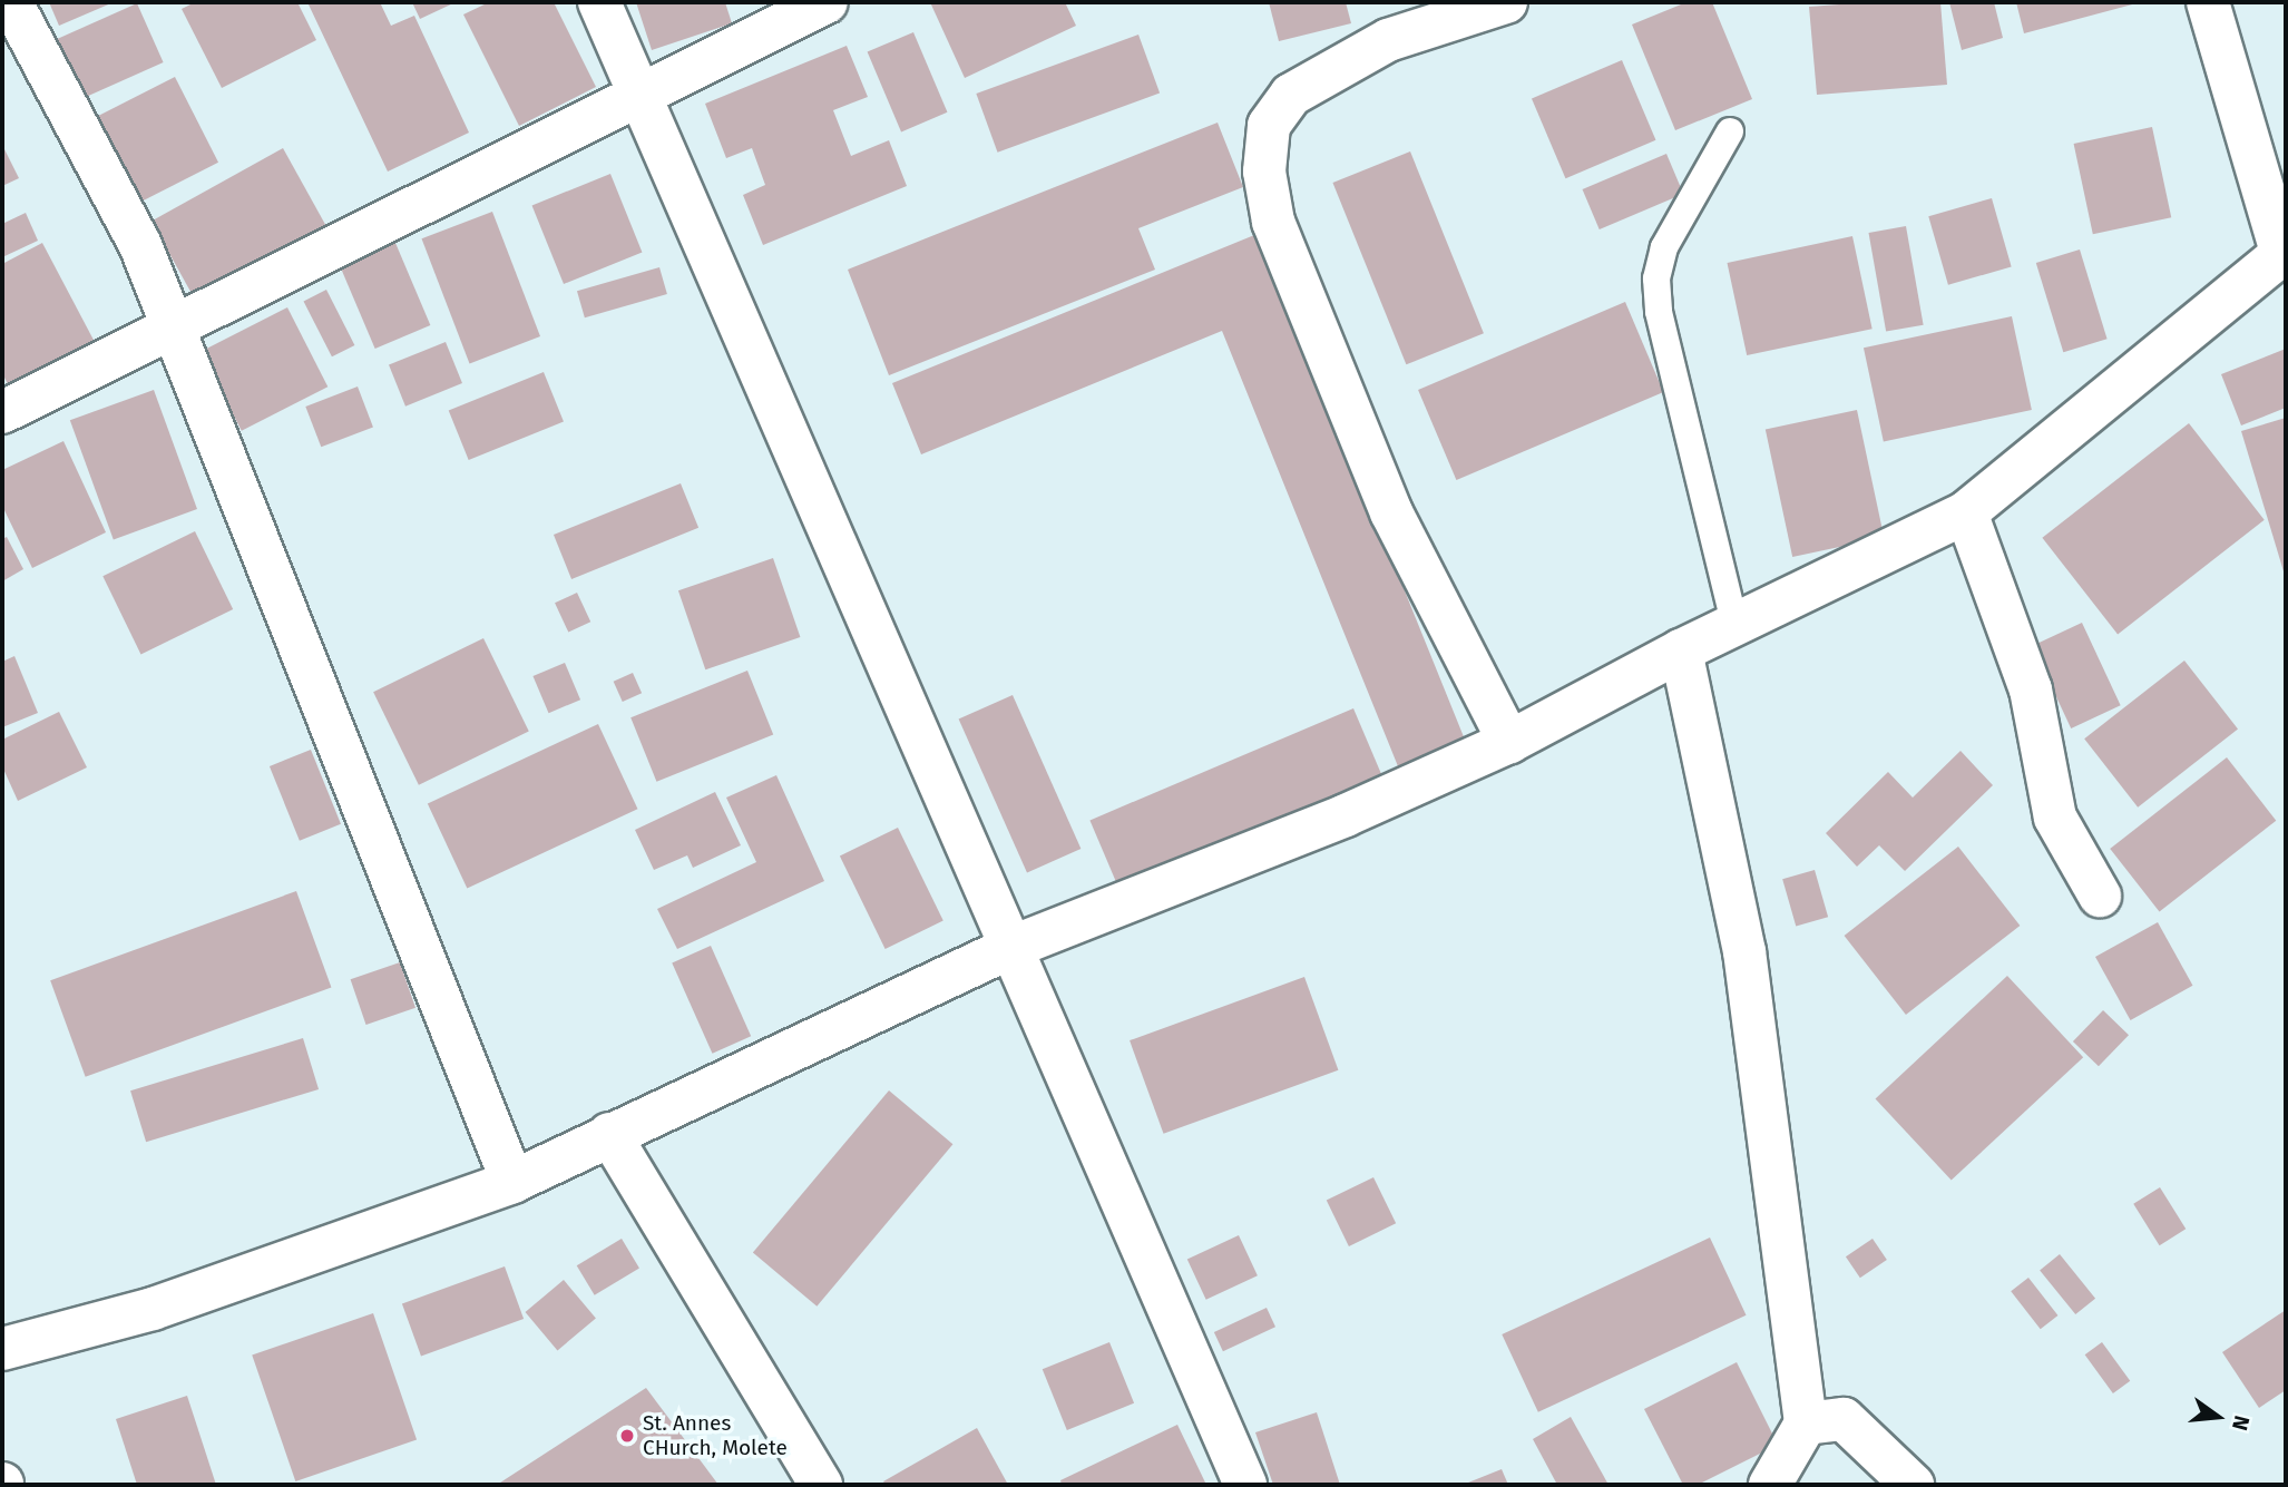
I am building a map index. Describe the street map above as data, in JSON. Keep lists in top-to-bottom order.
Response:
{
  "places": ["St. Annes CHurch, Molete"],
  "north": "right"
}
